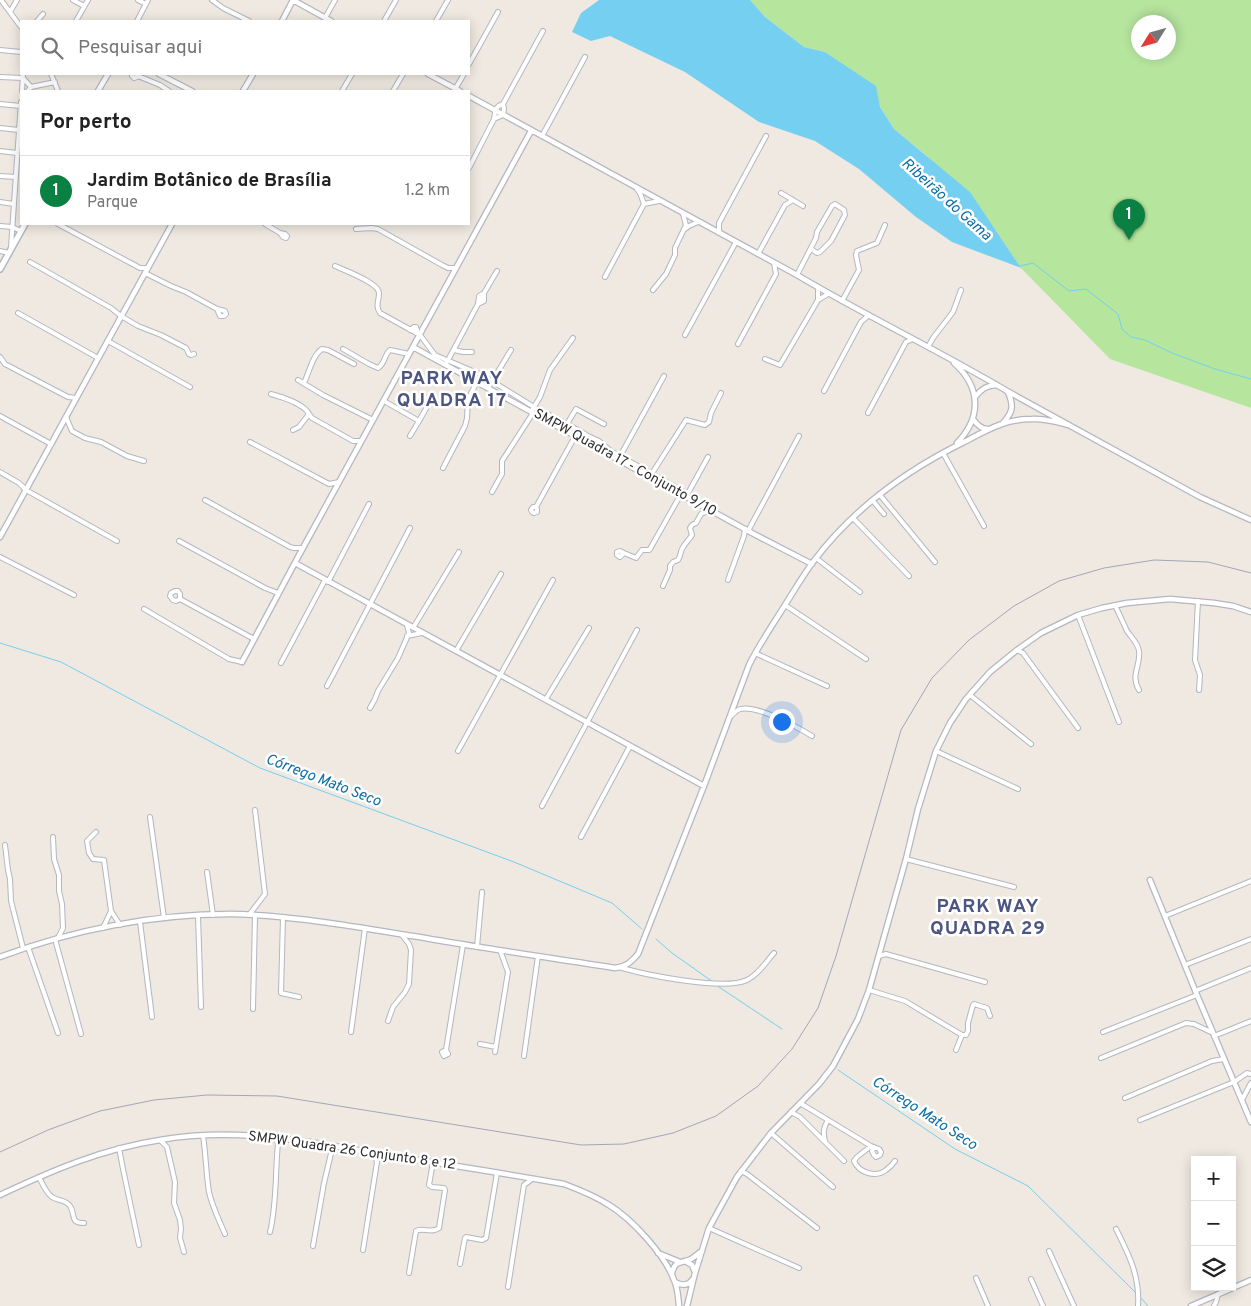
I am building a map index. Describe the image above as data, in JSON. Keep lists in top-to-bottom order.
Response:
{
  "streets": {
    "street": ["SMPW Quadra 17 - Conjunto 9/10", "SMPW Quadra 26 Conjunto 8 e 12"]
  },
  "districts": ["PARK WAY QUADRA 17", "PARK WAY QUADRA 29"],
  "water": ["Ribeirão do Gama", "Córrego Mato Seco"],
  "north": "bottom left",
  "page": {
    "search": "Pesquisar aqui",
    "heading": "Por perto",
    "list": [
      {
        "mark": "1",
        "name": "Jardim Botânico de Brasília",
        "note": "Parque",
        "value": "1.2 km"
      }
    ],
    "pins": "1",
    "map_buttons": ["+", "−"]
  }
}
